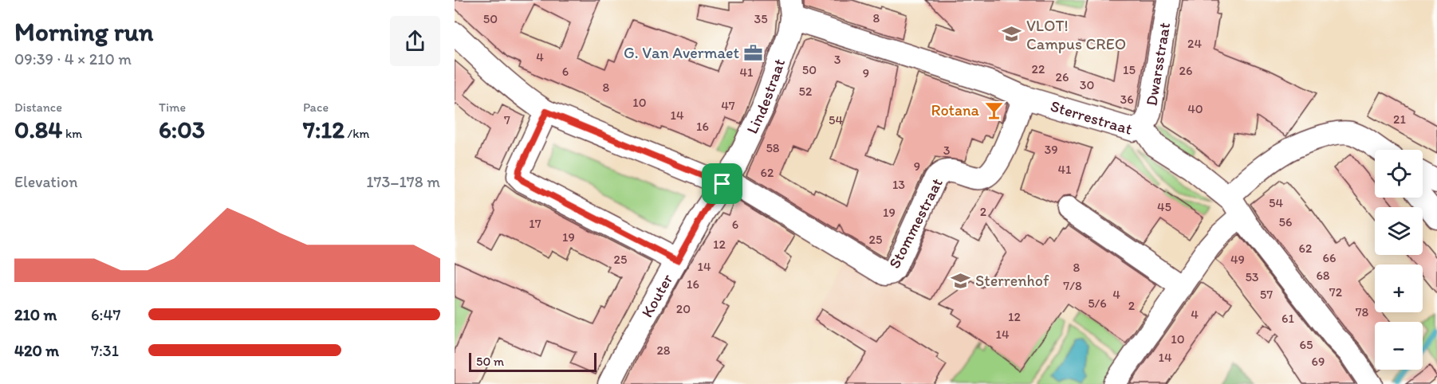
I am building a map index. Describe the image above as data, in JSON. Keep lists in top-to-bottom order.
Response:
{
  "streets": {
    "street": [
      "Dwarsstraat",
      "Lindestraat",
      "Sterrestraat",
      "Stommestraat",
      "Kouter"
    ]
  },
  "crossings": [
    ["Dwarsstraat", "Sterrestraat"],
    ["Lindestraat", "Sterrestraat"],
    ["Lindestraat", "Stommestraat"],
    ["Lindestraat", "Kouter"],
    ["Sterrestraat", "Stommestraat"],
    ["Stommestraat", "Kouter"]
  ],
  "places": {
    "school or university": ["VLOT! Campus CREO", "Sterrenhof"],
    "office": ["G. Van Avermaet"],
    "bar": ["Rotana"]
  },
  "house_numbers": [
    "8",
    "50",
    "35",
    "24",
    "4",
    "3",
    "22",
    "50",
    "15",
    "26",
    "6",
    "41",
    "9",
    "26",
    "30",
    "8",
    "52",
    "36",
    "10",
    "47",
    "40",
    "14",
    "21",
    "7",
    "54",
    "16",
    "58",
    "39",
    "3",
    "9",
    "41",
    "62",
    "13",
    "54",
    "45",
    "2",
    "19",
    "56",
    "17",
    "6",
    "19",
    "25",
    "12",
    "62",
    "66",
    "25",
    "49",
    "14",
    "8",
    "68",
    "53",
    "16",
    "7/8",
    "72",
    "4",
    "57",
    "5/6",
    "2",
    "20",
    "78",
    "4",
    "12",
    "61",
    "14",
    "10",
    "65",
    "28",
    "14",
    "69"
  ],
  "scale_bar": "50 m",
  "page": {
    "heading": ["Morning run", "09:39 · 4 × 210 m"],
    "stats": [
      ["Distance", "0.84 km"],
      ["Time", "6:03"],
      ["Pace", "7:12 /km"]
    ],
    "map_buttons": ["+", "−"],
    "chart": ["Elevation", "173–178 m"],
    "list": [
      {
        "name": "210 m",
        "note": "6:47"
      },
      {
        "name": "420 m",
        "note": "7:31"
      }
    ],
    "scale": "50 m"
  }
}
